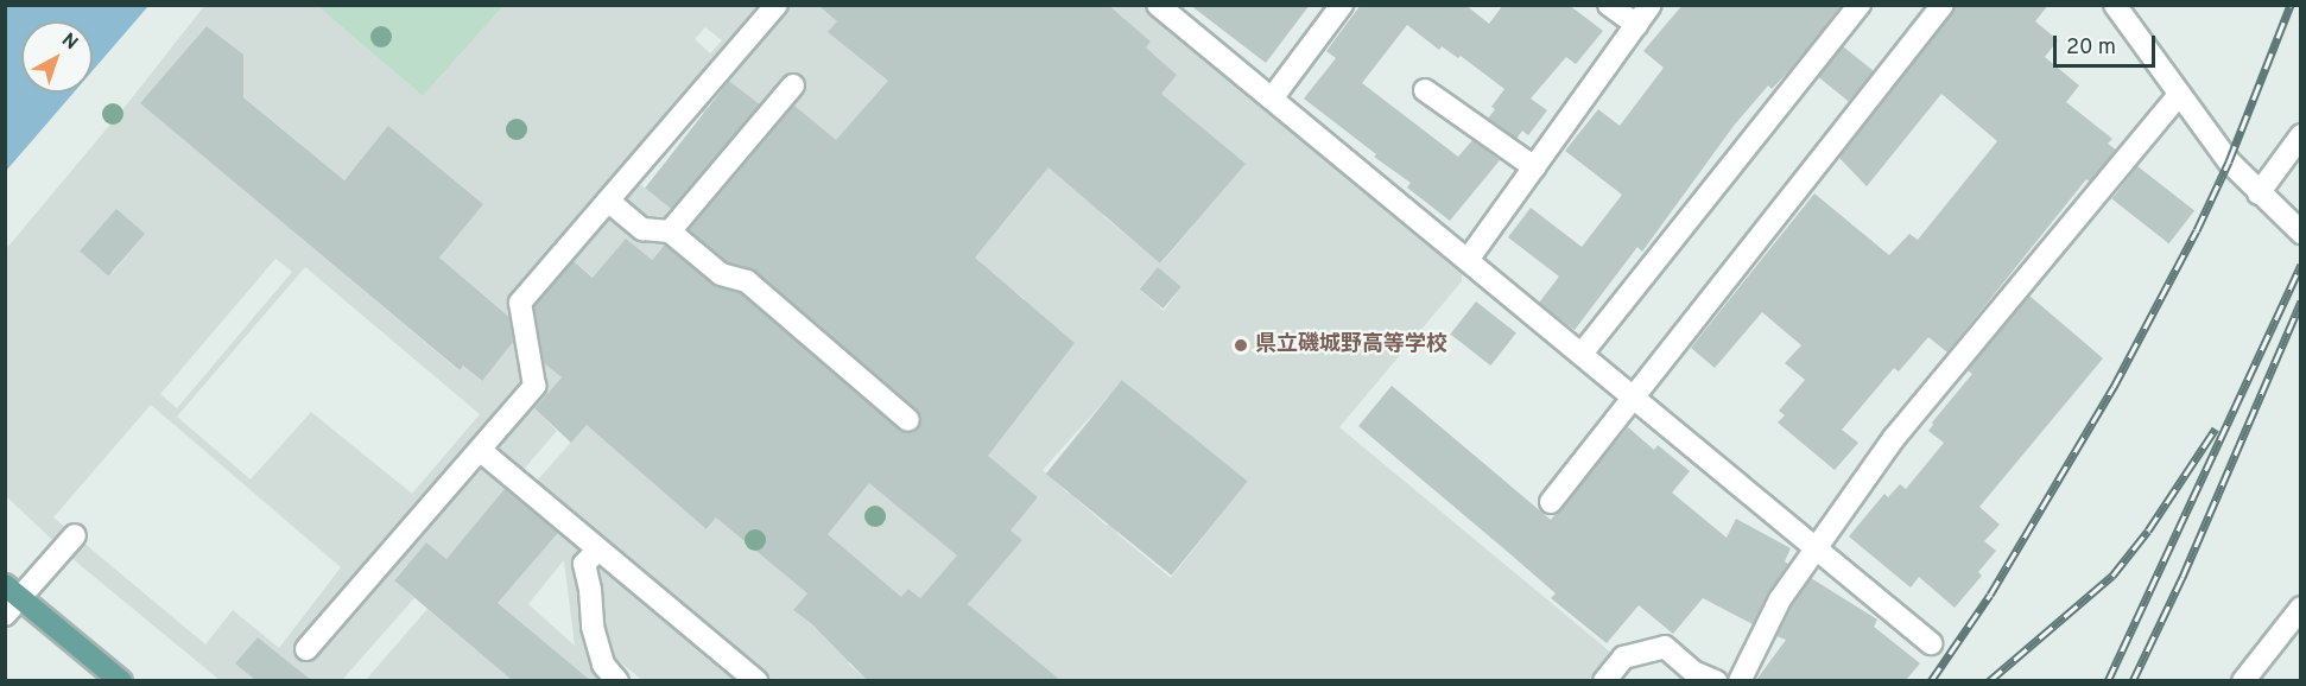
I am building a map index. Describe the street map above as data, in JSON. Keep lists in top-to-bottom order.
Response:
{
  "places": ["県立磯城野高等学校"],
  "scale_bar": "20 m",
  "north": "top right"
}
